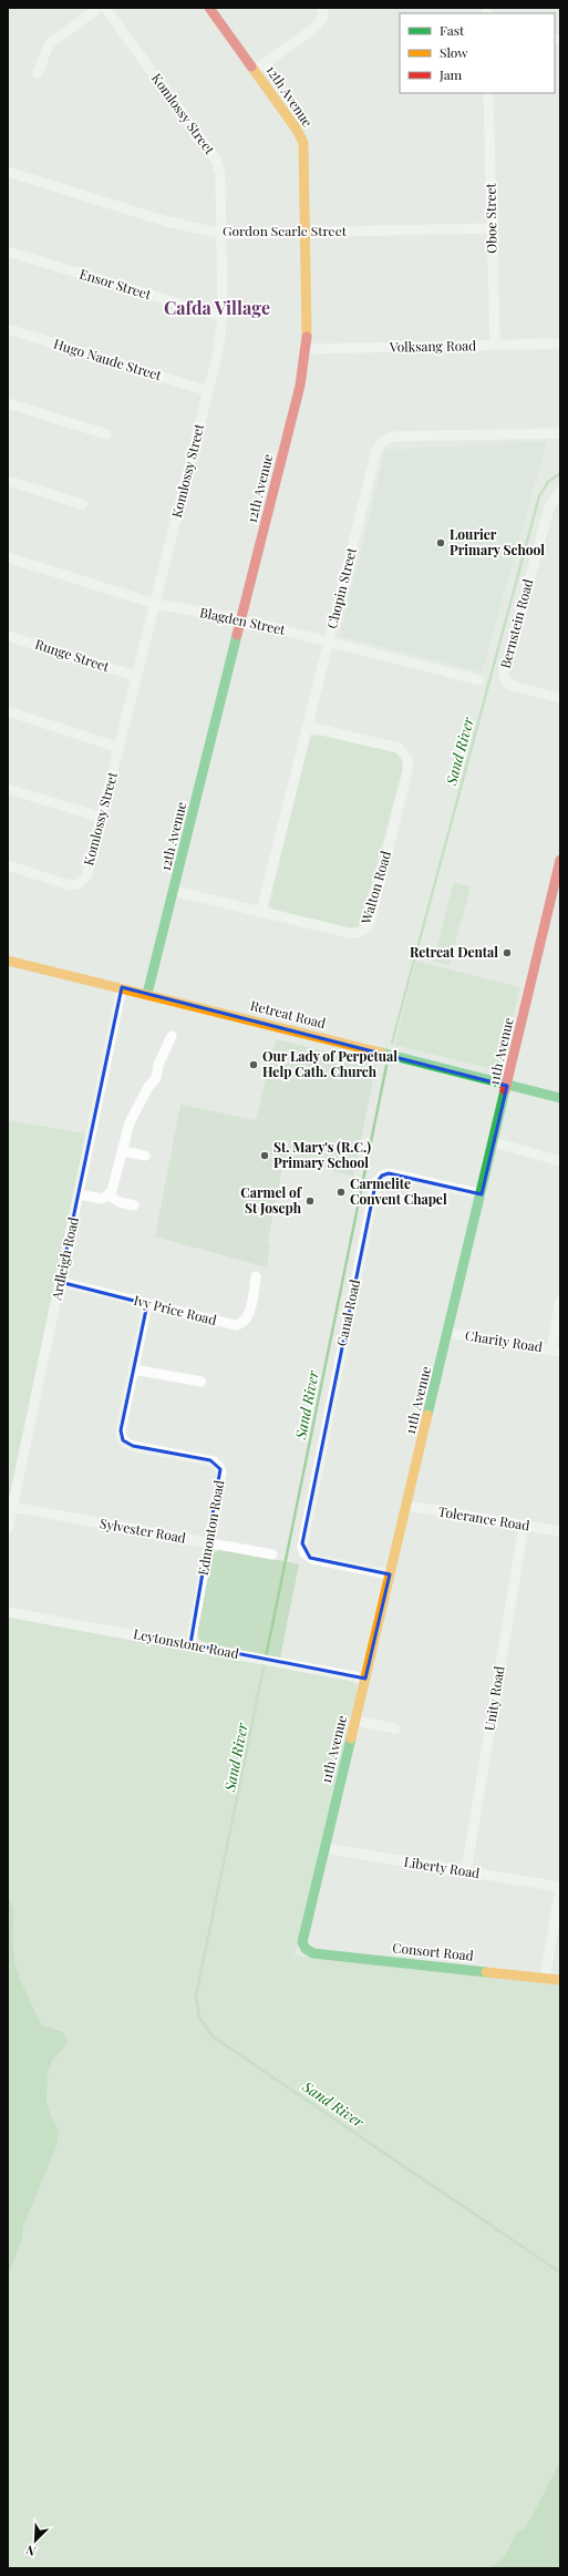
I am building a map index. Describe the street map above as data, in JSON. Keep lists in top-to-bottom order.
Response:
{
  "streets": {
    "street": [
      "12th Avenue",
      "Komlossy Street",
      "Oboe Street",
      "Gordon Searle Street",
      "Ensor Street",
      "Volksang Road",
      "Hugo Naude Street",
      "Chopin Street",
      "Blagden Street",
      "Bernstein Road",
      "Runge Street",
      "Walton Road",
      "Retreat Road",
      "11th Avenue",
      "Ardleigh Road",
      "Ivy Price Road",
      "Canal Road",
      "Charity Road",
      "Tolerance Road",
      "Edmonton Road",
      "Sylvester Road",
      "Leytonstone Road",
      "Unity Road",
      "Liberty Road",
      "Consort Road"
    ]
  },
  "crossings": [
    ["12th Avenue", "Gordon Searle Street"],
    ["12th Avenue", "Volksang Road"],
    ["12th Avenue", "Blagden Street"],
    ["12th Avenue", "Walton Road"],
    ["12th Avenue", "Retreat Road"],
    ["Komlossy Street", "Gordon Searle Street"],
    ["Komlossy Street", "Ensor Street"],
    ["Komlossy Street", "Hugo Naude Street"],
    ["Komlossy Street", "Blagden Street"],
    ["Komlossy Street", "Runge Street"],
    ["Oboe Street", "Gordon Searle Street"],
    ["Oboe Street", "Volksang Road"],
    ["Chopin Street", "Blagden Street"],
    ["Chopin Street", "Walton Road"],
    ["Retreat Road", "11th Avenue"],
    ["Retreat Road", "Ardleigh Road"],
    ["11th Avenue", "Canal Road"],
    ["11th Avenue", "Charity Road"],
    ["11th Avenue", "Tolerance Road"],
    ["11th Avenue", "Leytonstone Road"],
    ["11th Avenue", "Liberty Road"],
    ["11th Avenue", "Consort Road"],
    ["Ardleigh Road", "Ivy Price Road"],
    ["Ardleigh Road", "Sylvester Road"],
    ["Ivy Price Road", "Edmonton Road"],
    ["Tolerance Road", "Unity Road"],
    ["Edmonton Road", "Sylvester Road"],
    ["Edmonton Road", "Leytonstone Road"],
    ["Unity Road", "Liberty Road"]
  ],
  "districts": ["Cafda Village"],
  "water": ["Sand River"],
  "places": [
    "Lourier Primary School",
    "Retreat Dental",
    "Our Lady of Perpetual Help Cath. Church",
    "St. Mary's (R.C.) Primary School",
    "Carmelite Convent Chapel",
    "Carmel of St Joseph"
  ],
  "legend": ["Fast", "Slow", "Jam"],
  "north": "bottom left"
}
